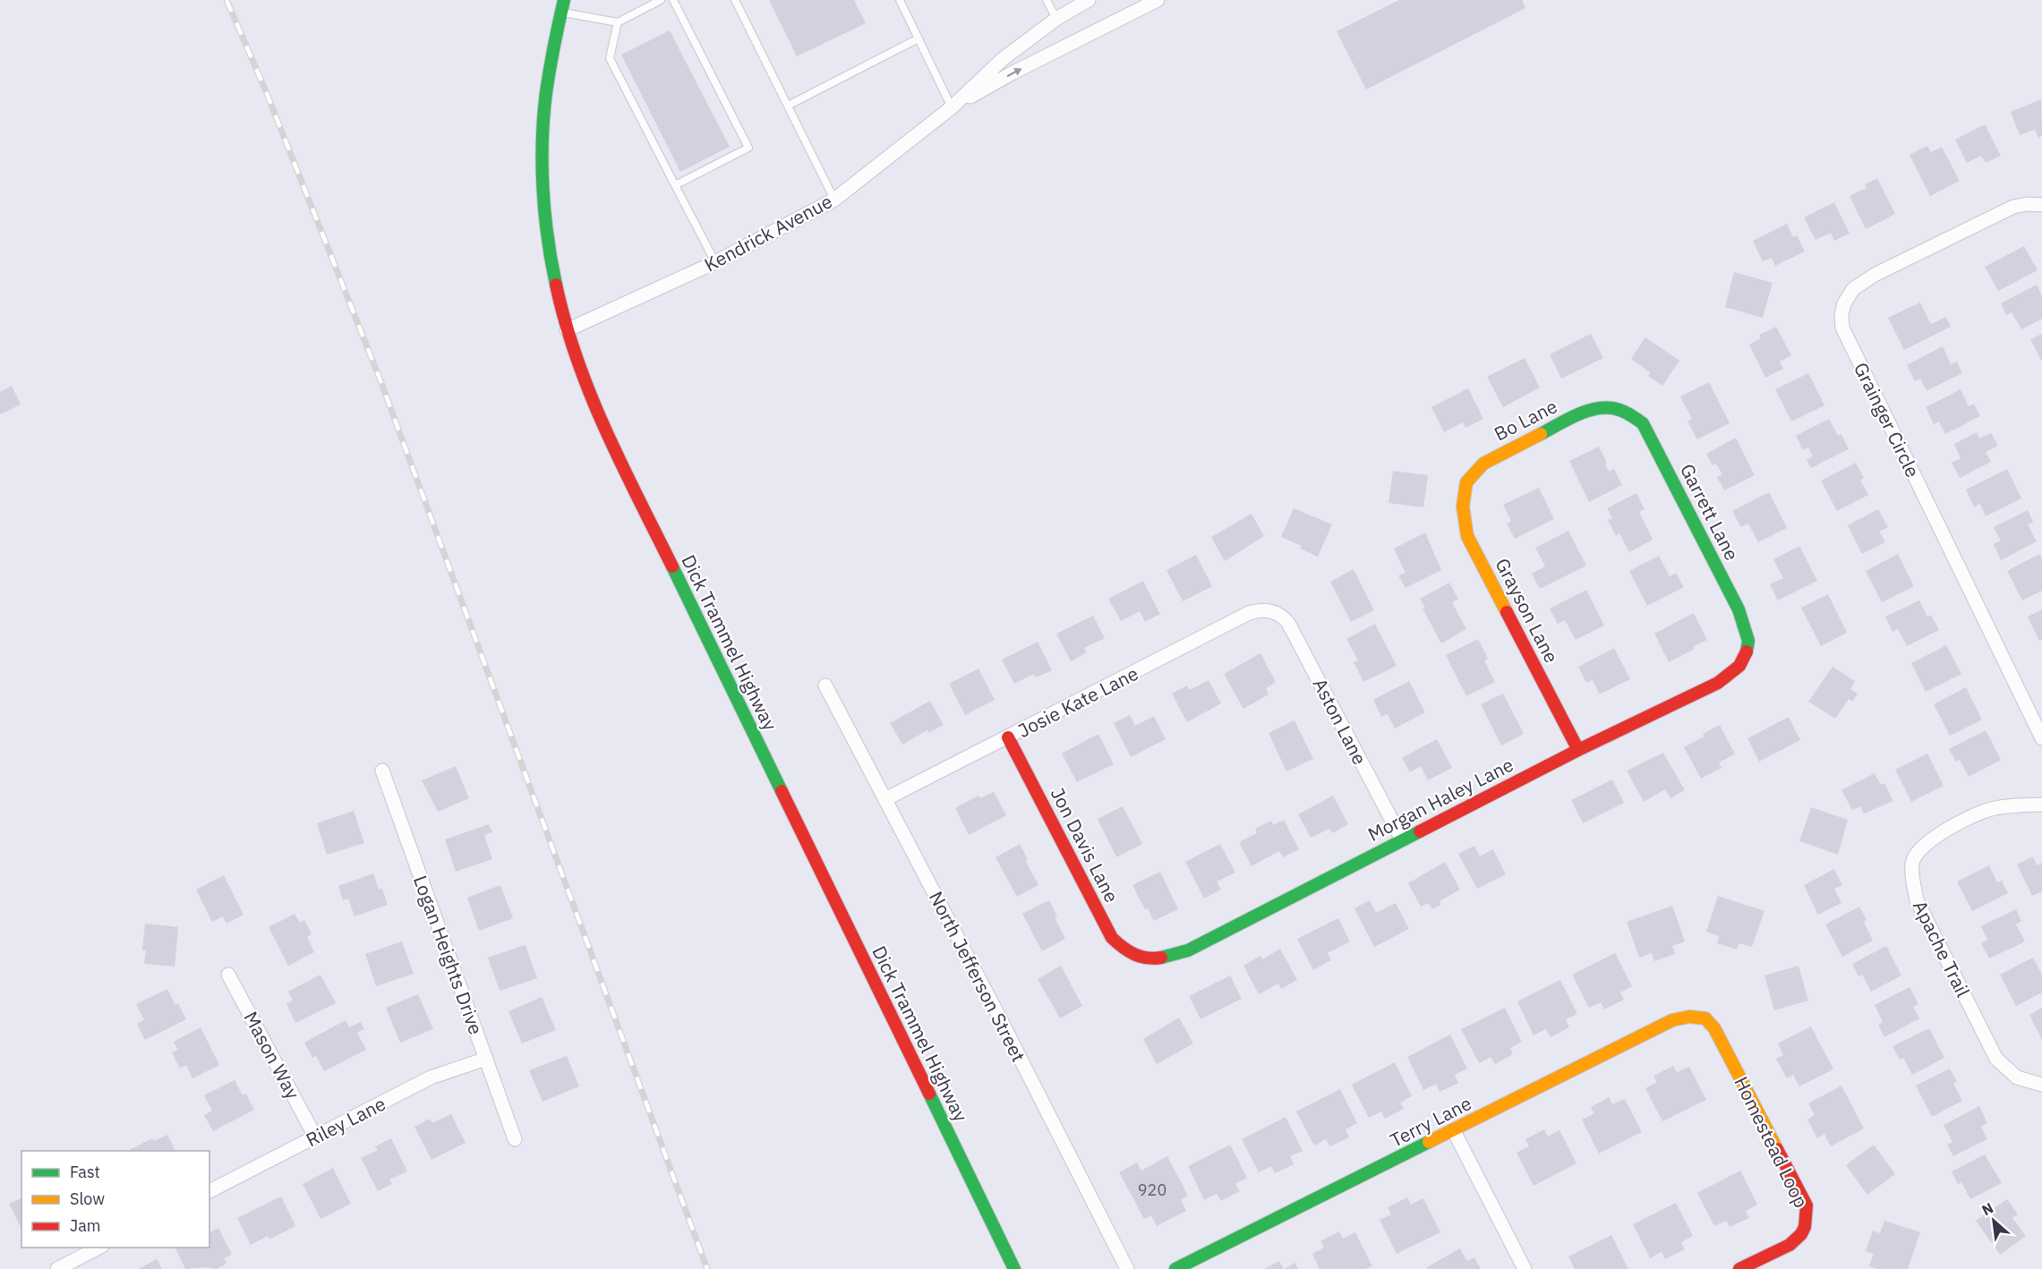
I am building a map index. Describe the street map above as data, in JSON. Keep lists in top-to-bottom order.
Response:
{
  "streets": {
    "street": [
      "Kendrick Avenue",
      "Bo Lane",
      "Grainger Circle",
      "Garrett Lane",
      "Grayson Lane",
      "Dick Trammel Highway",
      "Josie Kate Lane",
      "Aston Lane",
      "Morgan Haley Lane",
      "Jon Davis Lane",
      "Apache Trail",
      "Logan Heights Drive",
      "North Jefferson Street",
      "Mason Way",
      "Riley Lane",
      "Terry Lane",
      "Homestead Loop"
    ]
  },
  "crossings": [
    ["Kendrick Avenue", "Dick Trammel Highway"],
    ["Bo Lane", "Garrett Lane"],
    ["Bo Lane", "Grayson Lane"],
    ["Garrett Lane", "Morgan Haley Lane"],
    ["Grayson Lane", "Morgan Haley Lane"],
    ["Josie Kate Lane", "Aston Lane"],
    ["Josie Kate Lane", "Jon Davis Lane"],
    ["Josie Kate Lane", "North Jefferson Street"],
    ["Aston Lane", "Morgan Haley Lane"],
    ["Morgan Haley Lane", "Jon Davis Lane"],
    ["Logan Heights Drive", "Riley Lane"],
    ["Mason Way", "Riley Lane"],
    ["Terry Lane", "Homestead Loop"]
  ],
  "house_numbers": ["920"],
  "legend": ["Fast", "Slow", "Jam"],
  "north": "top left"
}
